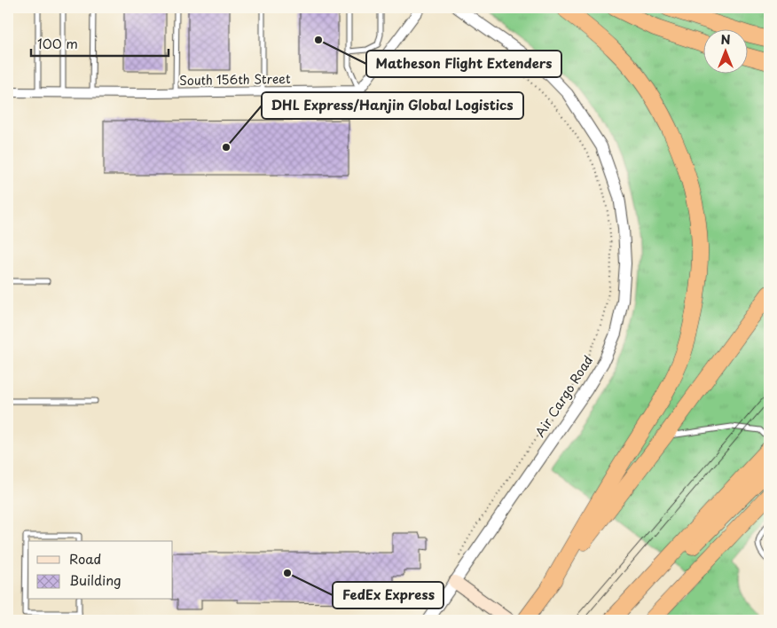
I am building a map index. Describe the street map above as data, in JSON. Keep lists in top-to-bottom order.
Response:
{
  "streets": {
    "street": ["South 156th Street", "Air Cargo Road"]
  },
  "places": ["Matheson Flight Extenders", "DHL Express/Hanjin Global Logistics", "FedEx Express"],
  "legend": ["Road", "Building"],
  "scale_bar": "100 m",
  "north": "top"
}
